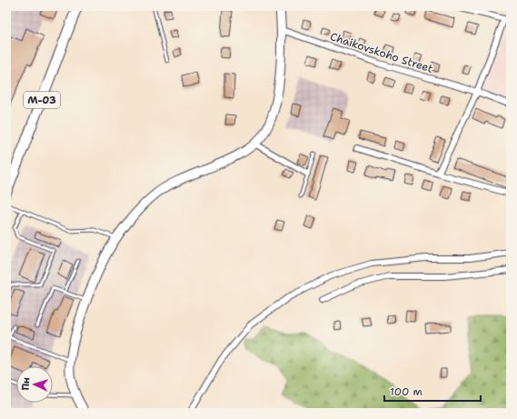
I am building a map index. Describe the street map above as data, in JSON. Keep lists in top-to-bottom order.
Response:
{
  "streets": {
    "highway": ["М-03"],
    "street": ["Chaikovskoho Street"]
  },
  "scale_bar": "100 m",
  "north": "left"
}
